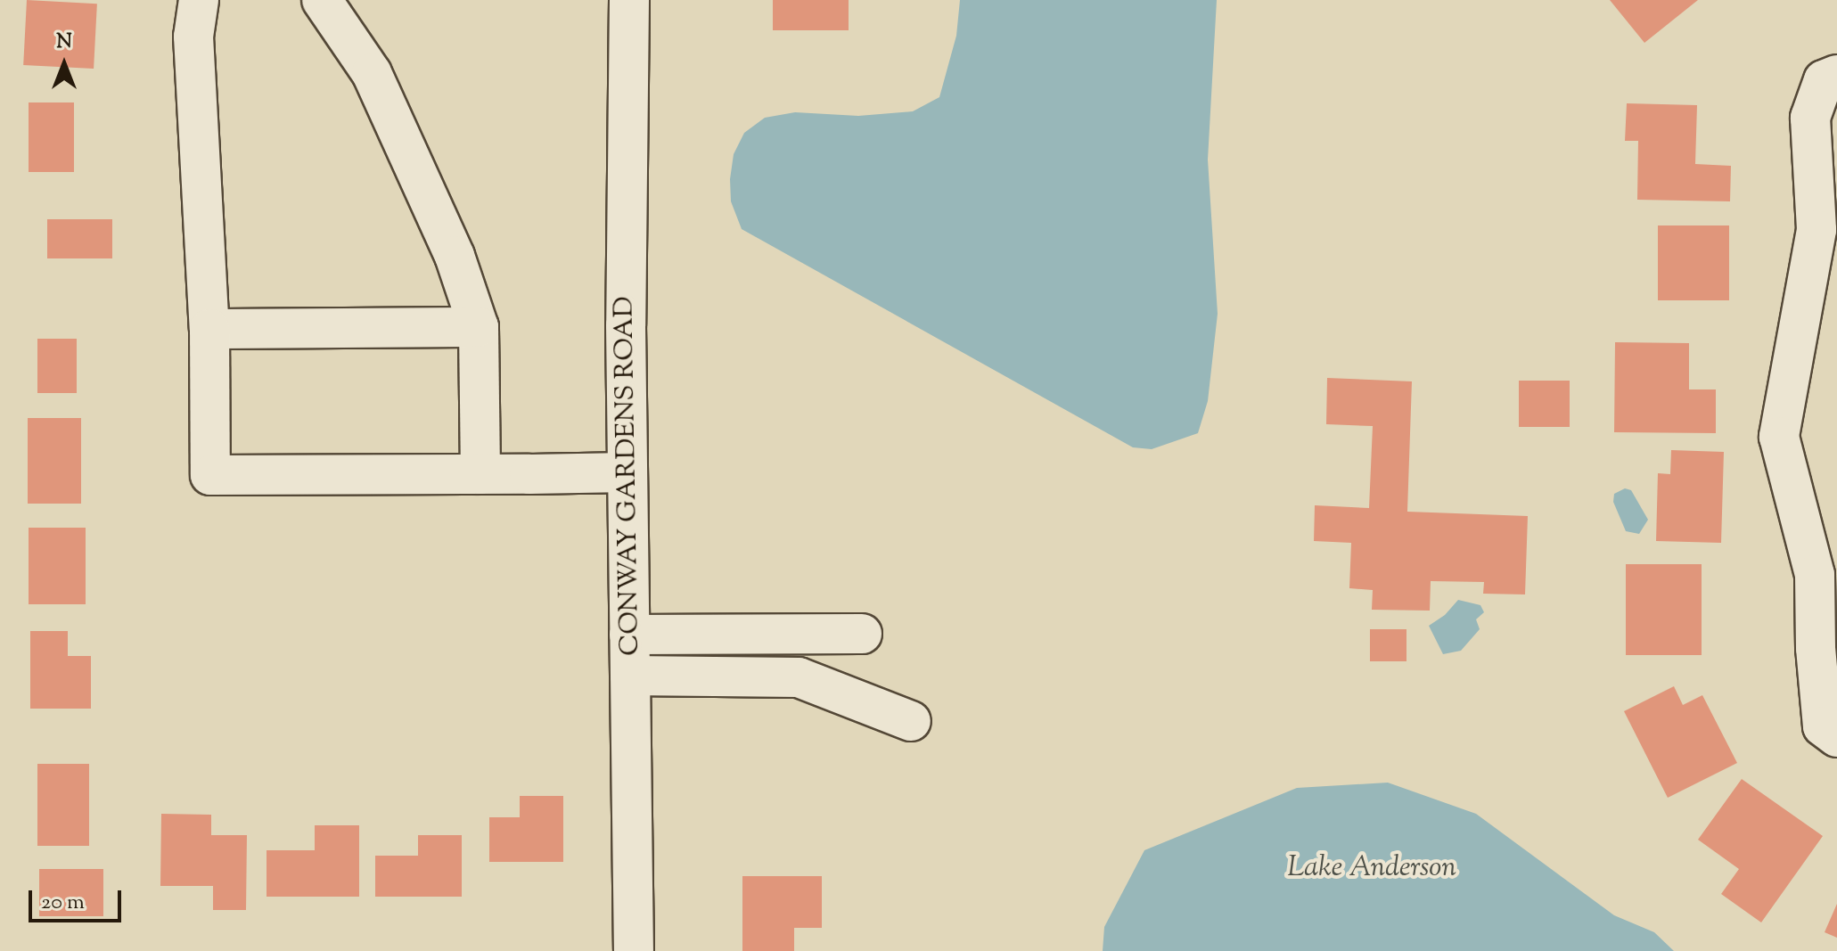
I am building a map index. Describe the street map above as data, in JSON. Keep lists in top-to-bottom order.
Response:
{
  "streets": {
    "street": ["CONWAY GARDENS ROAD"]
  },
  "water": ["Lake Anderson"],
  "scale_bar": "20 m",
  "north": "top"
}
